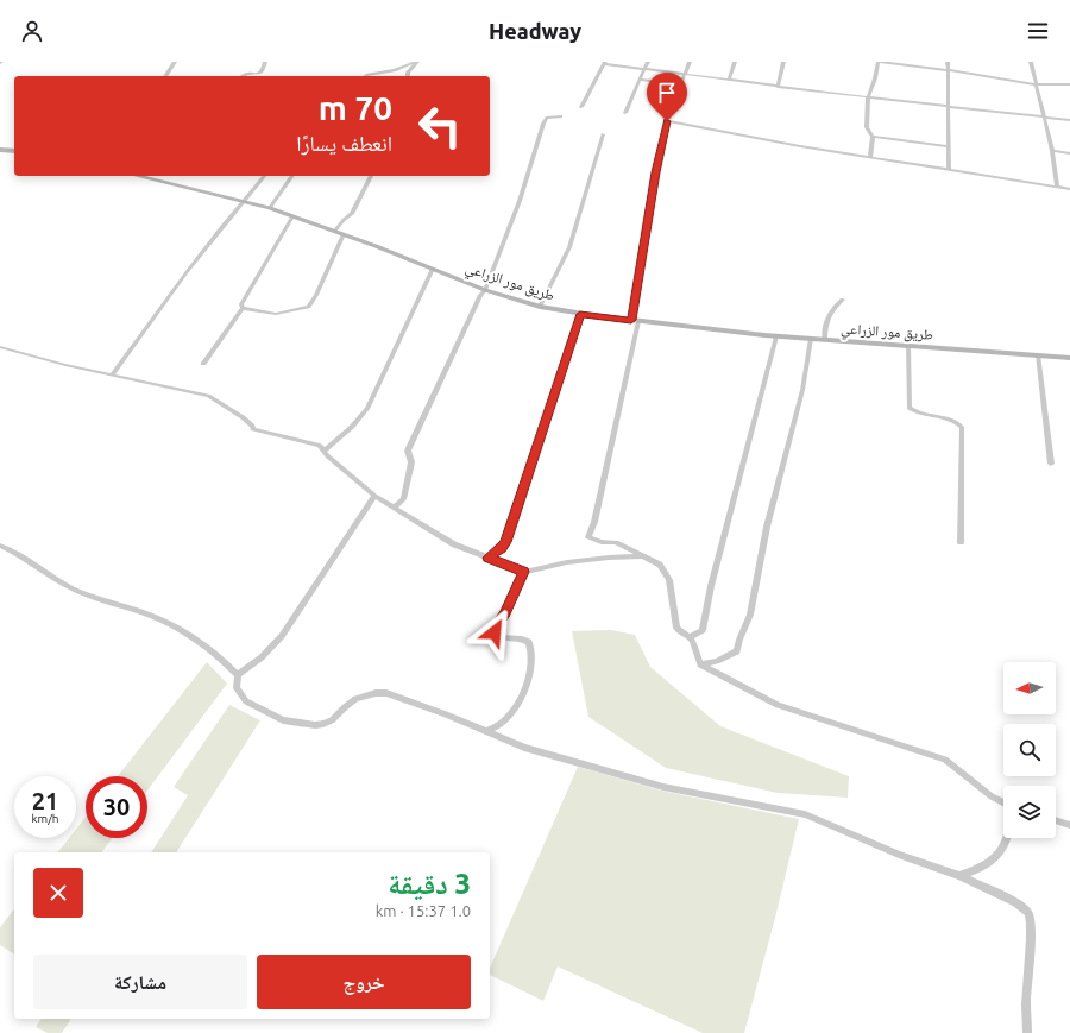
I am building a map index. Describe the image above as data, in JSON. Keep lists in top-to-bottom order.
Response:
{
  "streets": {
    "street": ["طريق مور الزراعي"]
  },
  "north": "left",
  "page": {
    "header": "Headway",
    "turn": ["70 m", "انعطف يسارًا"],
    "speed": "21 km/h",
    "limit": "30",
    "heading": ["3 دقيقة", "1.0 km · 15:37"],
    "buttons": ["خروج", "مشاركة"]
  }
}
